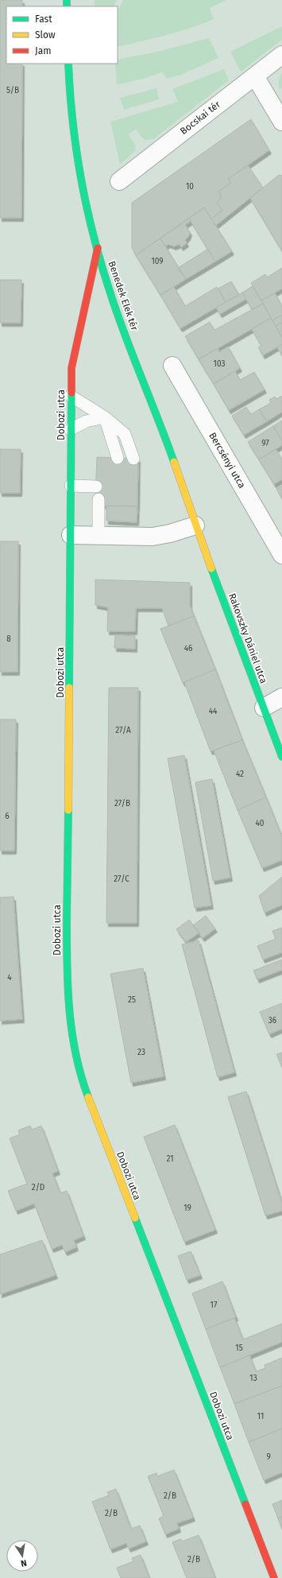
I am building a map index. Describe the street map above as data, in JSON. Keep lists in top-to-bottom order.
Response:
{
  "streets": {
    "street": [
      "Bocskai tér",
      "Benedek Elek tér",
      "Dobozi utca",
      "Bercsényi utca",
      "Rakovszky Dániel utca"
    ]
  },
  "crossings": [
    ["Benedek Elek tér", "Dobozi utca"],
    ["Benedek Elek tér", "Rakovszky Dániel utca"]
  ],
  "house_numbers": [
    "5/B",
    "10",
    "109",
    "103",
    "97",
    "8",
    "46",
    "44",
    "27/A",
    "42",
    "27/B",
    "6",
    "40",
    "27/C",
    "4",
    "25",
    "36",
    "23",
    "21",
    "2/D",
    "19",
    "17",
    "15",
    "13",
    "11",
    "9",
    "2/B",
    "2/B",
    "2/B"
  ],
  "legend": ["Fast", "Slow", "Jam"],
  "north": "bottom"
}
